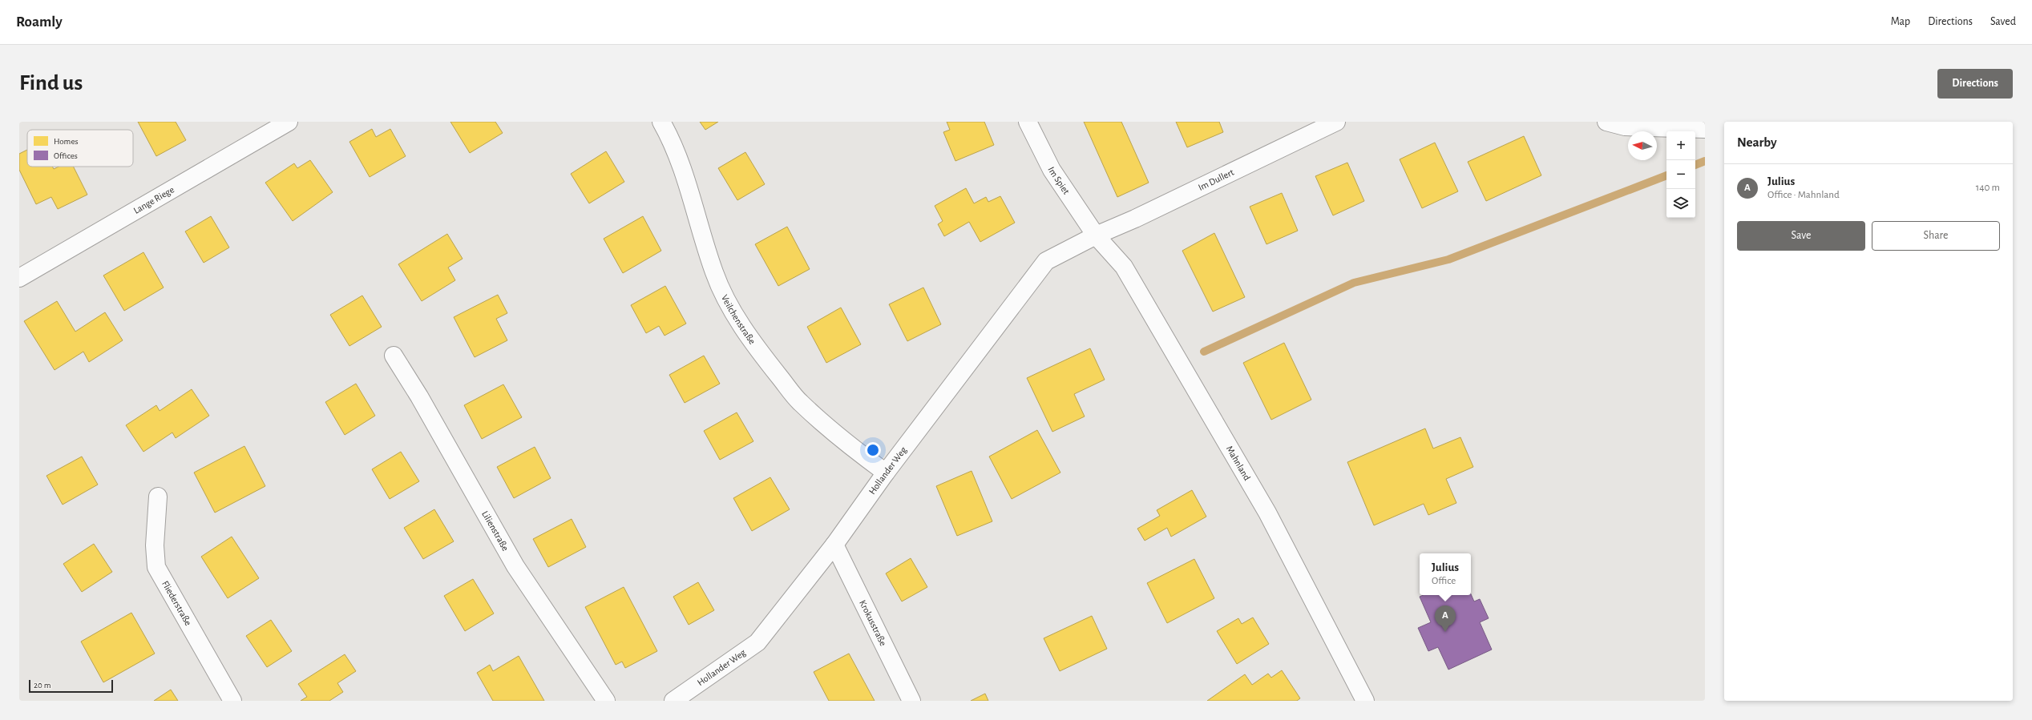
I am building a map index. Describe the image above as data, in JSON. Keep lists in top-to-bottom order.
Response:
{
  "streets": {
    "street": [
      "Im Dullert",
      "Im Spiet",
      "Lange Riege",
      "Veilchenstraße",
      "Mahnland",
      "Hollander Weg",
      "Lilienstraße",
      "Fliederstraße",
      "Krokusstraße"
    ]
  },
  "crossings": [
    ["Im Dullert", "Im Spiet"],
    ["Im Dullert", "Mahnland"],
    ["Im Dullert", "Hollander Weg"],
    ["Im Spiet", "Mahnland"],
    ["Im Spiet", "Hollander Weg"],
    ["Veilchenstraße", "Hollander Weg"],
    ["Mahnland", "Hollander Weg"],
    ["Hollander Weg", "Krokusstraße"]
  ],
  "legend": ["Homes", "Offices"],
  "scale_bar": "20 m",
  "north": "left",
  "page": {
    "header": "Roamly",
    "nav": ["Map", "Directions", "Saved"],
    "buttons": [
      "Directions",
      ["Save", "Share"]
    ],
    "title": "Find us",
    "heading": "Nearby",
    "map_buttons": ["+", "−"],
    "list": [
      {
        "mark": "A",
        "name": "Julius",
        "note": "Office · Mahnland",
        "value": "140 m"
      }
    ],
    "popup": ["Julius", "Office"],
    "pins": "A",
    "scale": "20 m"
  }
}
